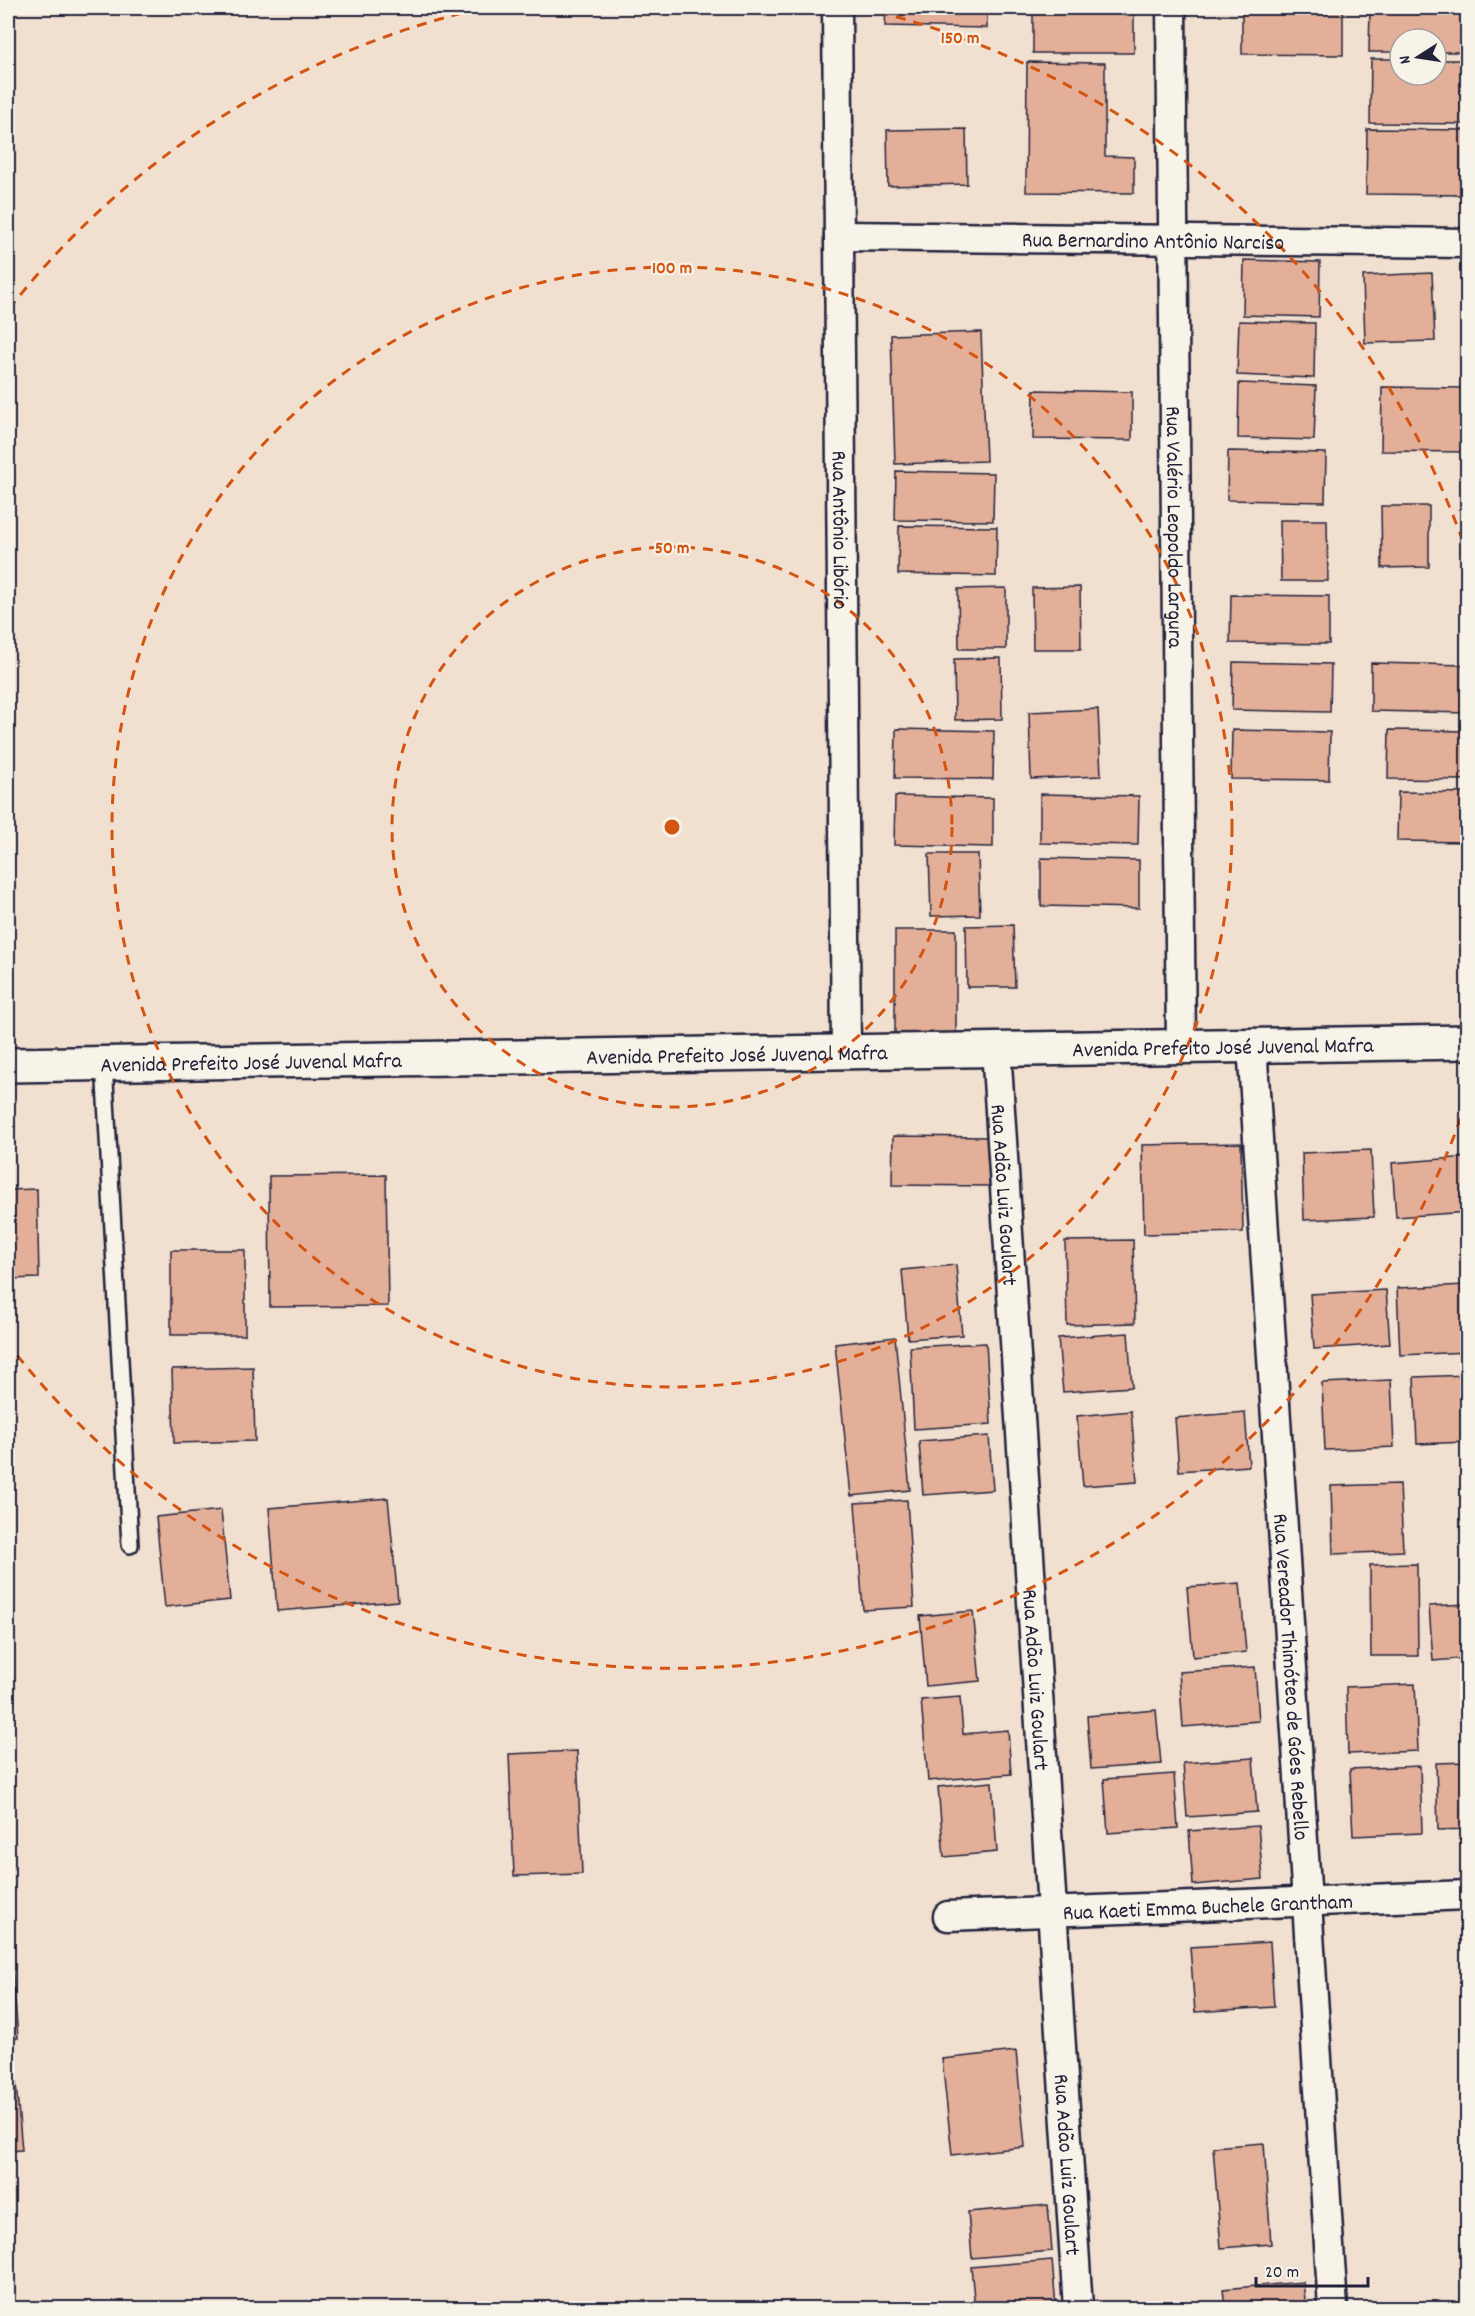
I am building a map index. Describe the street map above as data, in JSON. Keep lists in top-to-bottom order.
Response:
{
  "streets": {
    "main road": ["Avenida Prefeito José Juvenal Mafra"],
    "street": [
      "Rua Bernardino Antônio Narciso",
      "Rua Valério Leopoldo Largura",
      "Rua Antônio Libório",
      "Rua Adão Luiz Goulart",
      "Rua Vereador Thimóteo de Góes Rebello",
      "Rua Kaeti Emma Buchele Grantham"
    ]
  },
  "crossings": [
    ["Rua Bernardino Antônio Narciso", "Rua Valério Leopoldo Largura"],
    ["Rua Bernardino Antônio Narciso", "Rua Antônio Libório"],
    ["Rua Valério Leopoldo Largura", "Avenida Prefeito José Juvenal Mafra"],
    ["Rua Antônio Libório", "Avenida Prefeito José Juvenal Mafra"],
    ["Avenida Prefeito José Juvenal Mafra", "Rua Adão Luiz Goulart"],
    ["Avenida Prefeito José Juvenal Mafra", "Rua Vereador Thimóteo de Góes Rebello"],
    ["Rua Adão Luiz Goulart", "Rua Kaeti Emma Buchele Grantham"],
    ["Rua Vereador Thimóteo de Góes Rebello", "Rua Kaeti Emma Buchele Grantham"]
  ],
  "scale_bar": "20 m",
  "north": "left",
  "rings": ["150 m", "100 m", "50 m"]
}
